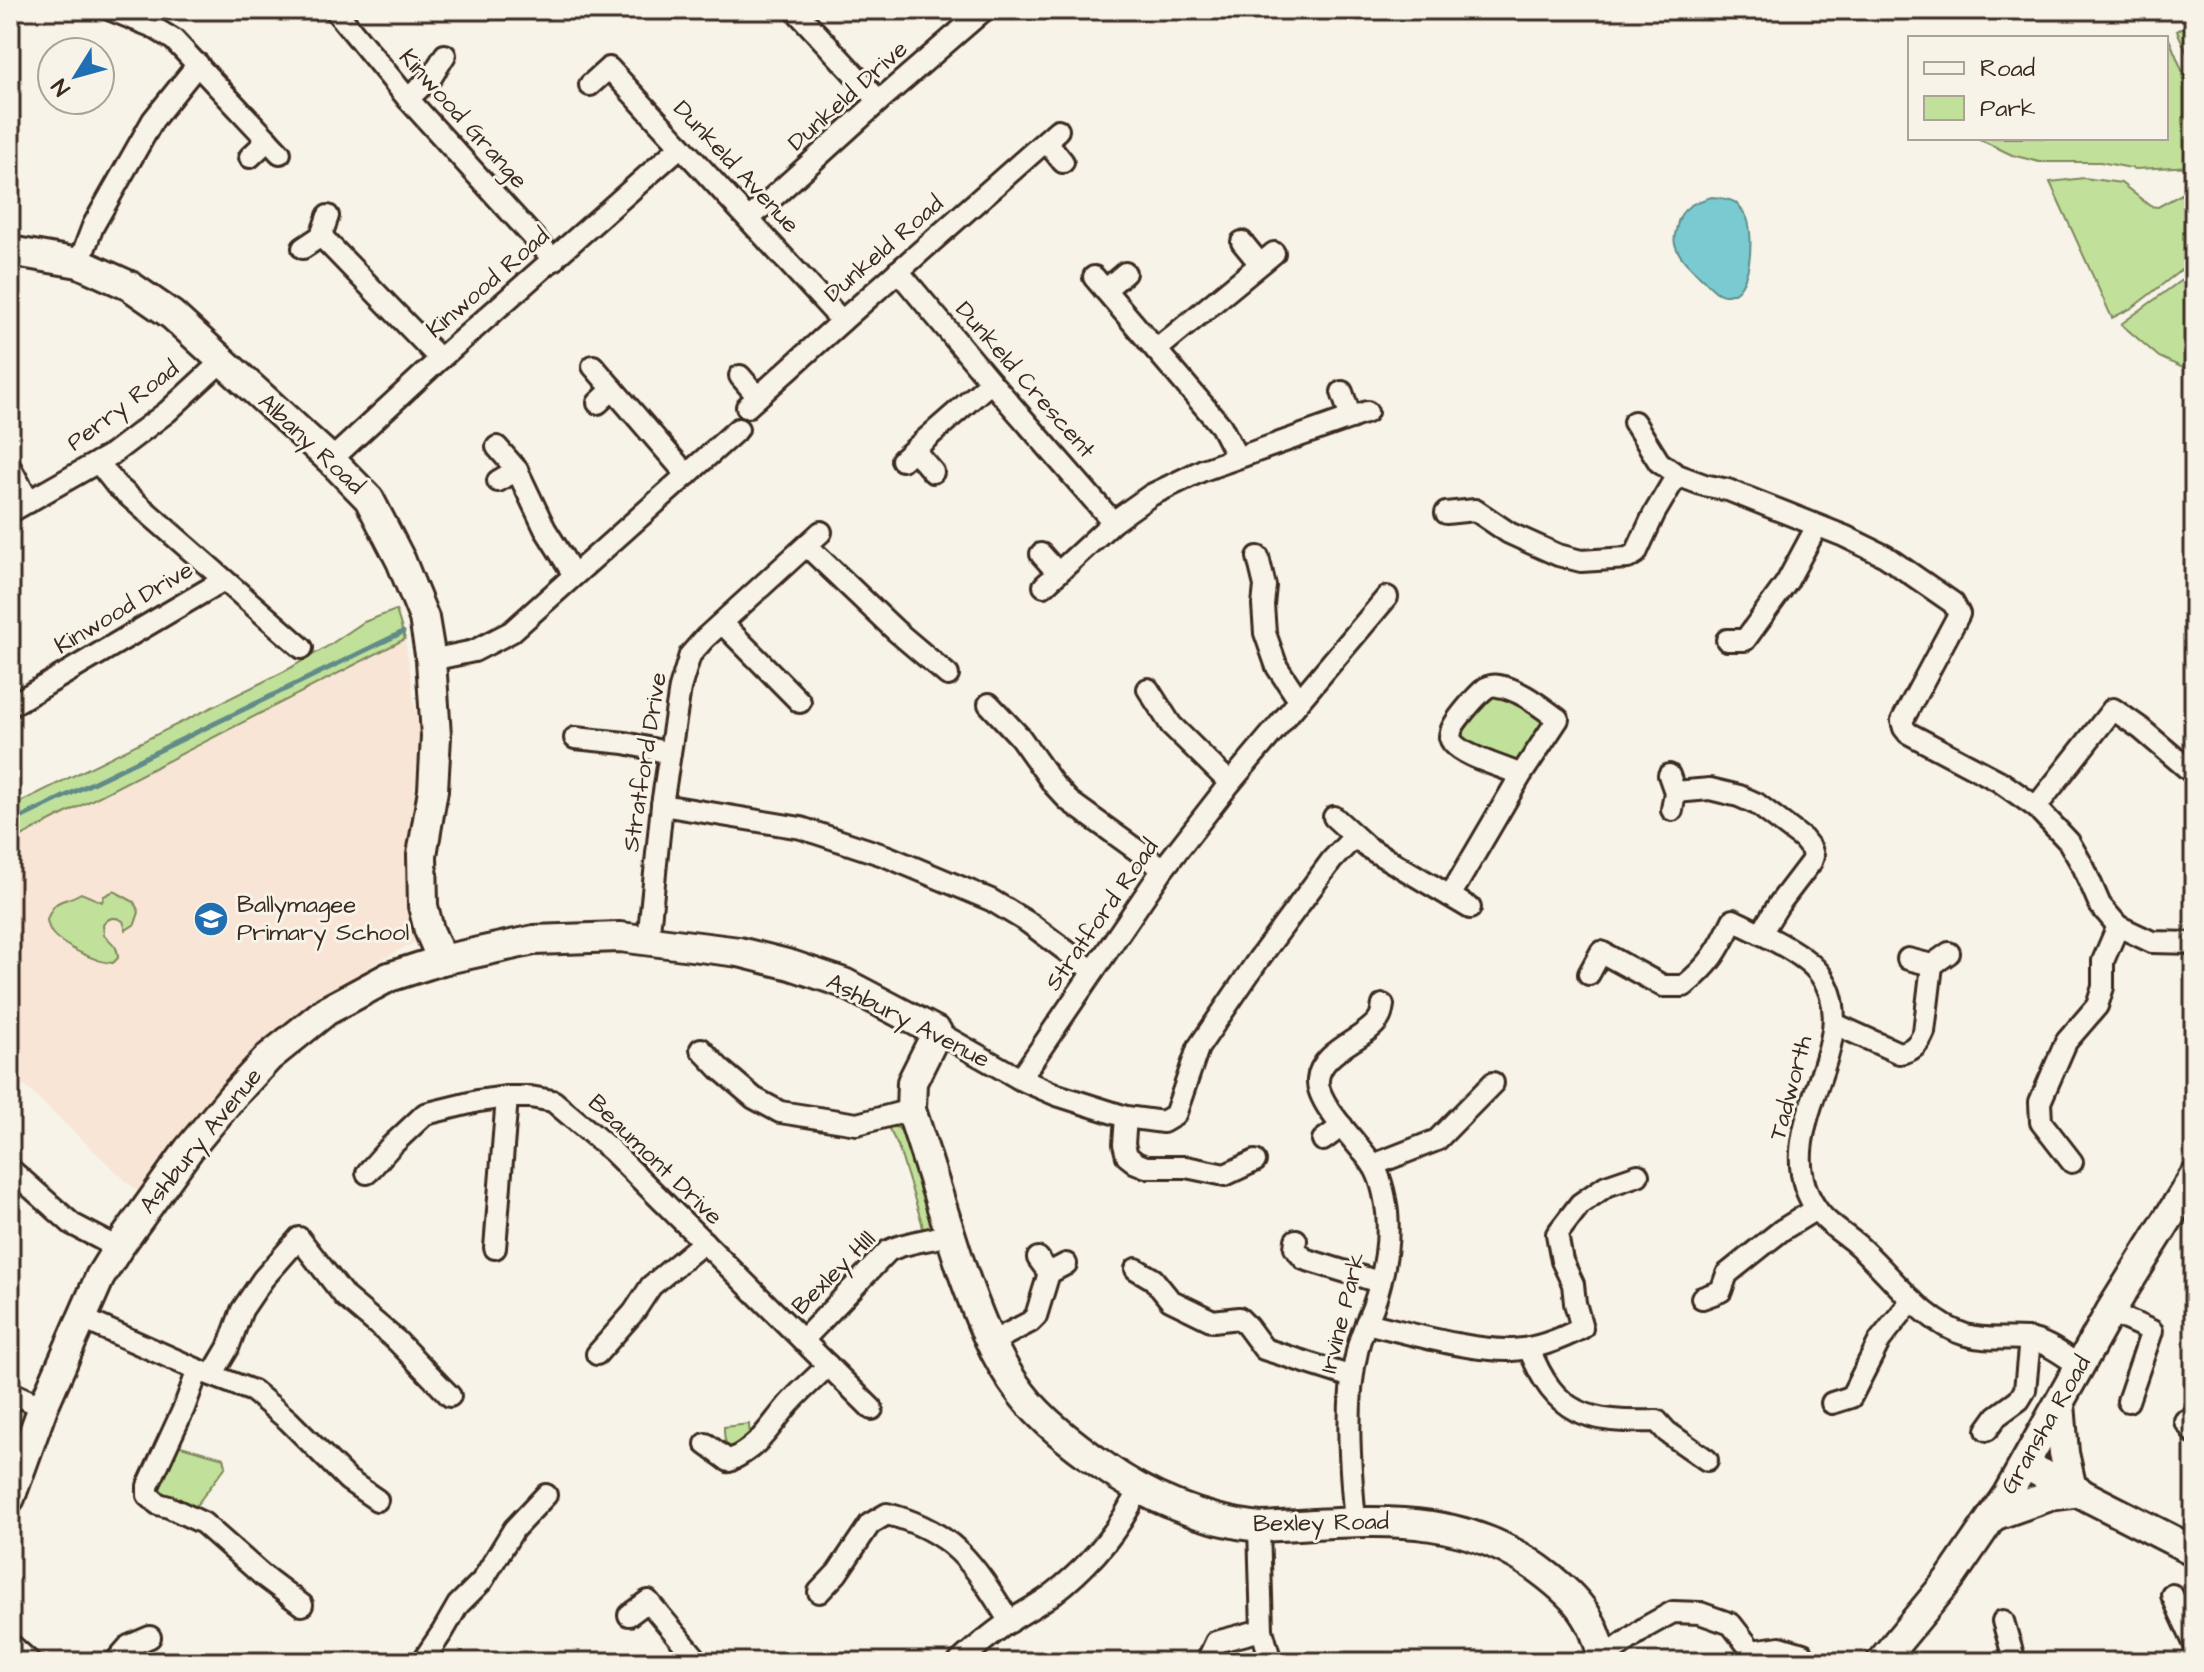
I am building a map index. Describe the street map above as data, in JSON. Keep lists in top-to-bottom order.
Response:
{
  "streets": {
    "street": [
      "Dunkeld Drive",
      "Kinwood Grange",
      "Dunkeld Avenue",
      "Dunkeld Road",
      "Kinwood Road",
      "Dunkeld Crescent",
      "Perry Road",
      "Albany Road",
      "Kinwood Drive",
      "Stratford Drive",
      "Stratford Road",
      "Ashbury Avenue",
      "Tadworth",
      "Beaumont Drive",
      "Bexley HIll",
      "Irvine Park",
      "Gransha Road",
      "Bexley Road"
    ]
  },
  "crossings": [
    ["Dunkeld Drive", "Dunkeld Avenue"],
    ["Kinwood Grange", "Kinwood Road"],
    ["Dunkeld Avenue", "Dunkeld Road"],
    ["Dunkeld Avenue", "Kinwood Road"],
    ["Dunkeld Road", "Dunkeld Crescent"],
    ["Kinwood Road", "Albany Road"],
    ["Perry Road", "Albany Road"],
    ["Perry Road", "Kinwood Drive"],
    ["Albany Road", "Ashbury Avenue"],
    ["Stratford Drive", "Ashbury Avenue"],
    ["Stratford Road", "Ashbury Avenue"],
    ["Ashbury Avenue", "Bexley Road"],
    ["Tadworth", "Gransha Road"],
    ["Beaumont Drive", "Bexley HIll"],
    ["Bexley HIll", "Bexley Road"],
    ["Irvine Park", "Bexley Road"]
  ],
  "places": {
    "school or university": ["Ballymagee Primary School"]
  },
  "legend": ["Road", "Park"],
  "north": "bottom left"
}
